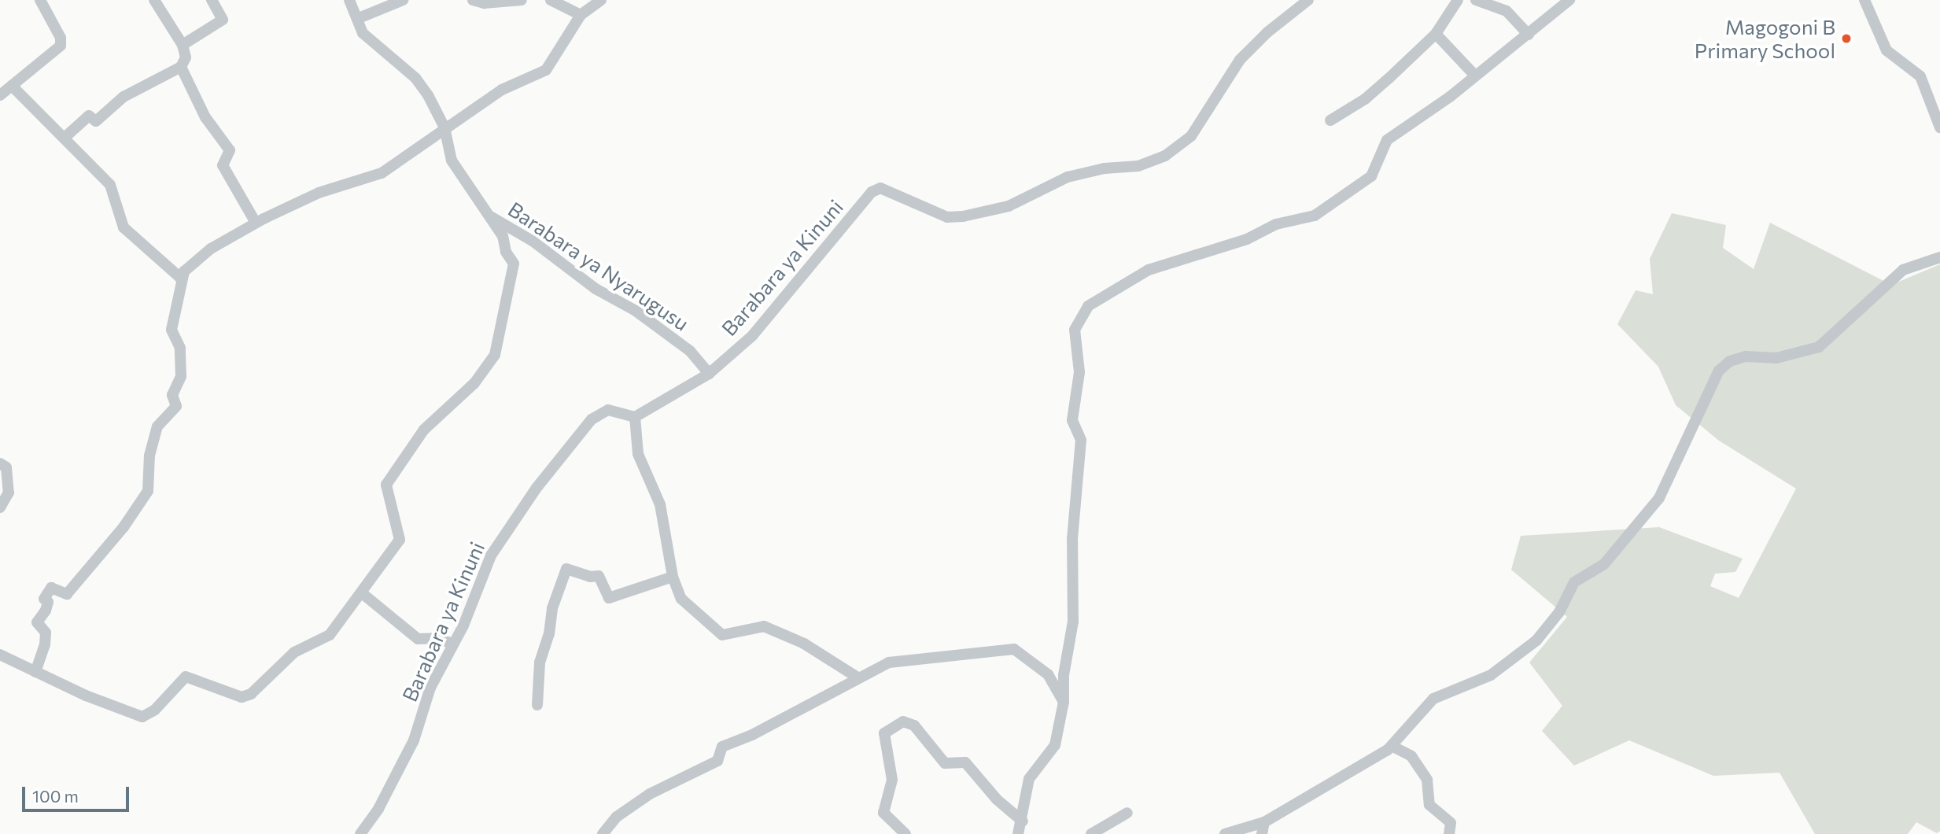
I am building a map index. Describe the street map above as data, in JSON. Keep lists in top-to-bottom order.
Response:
{
  "streets": {
    "street": ["Barabara ya Nyarugusu", "Barabara ya Kinuni"]
  },
  "crossings": [
    ["Barabara ya Nyarugusu", "Barabara ya Kinuni"]
  ],
  "places": ["Magogoni B Primary School"],
  "scale_bar": "100 m"
}
